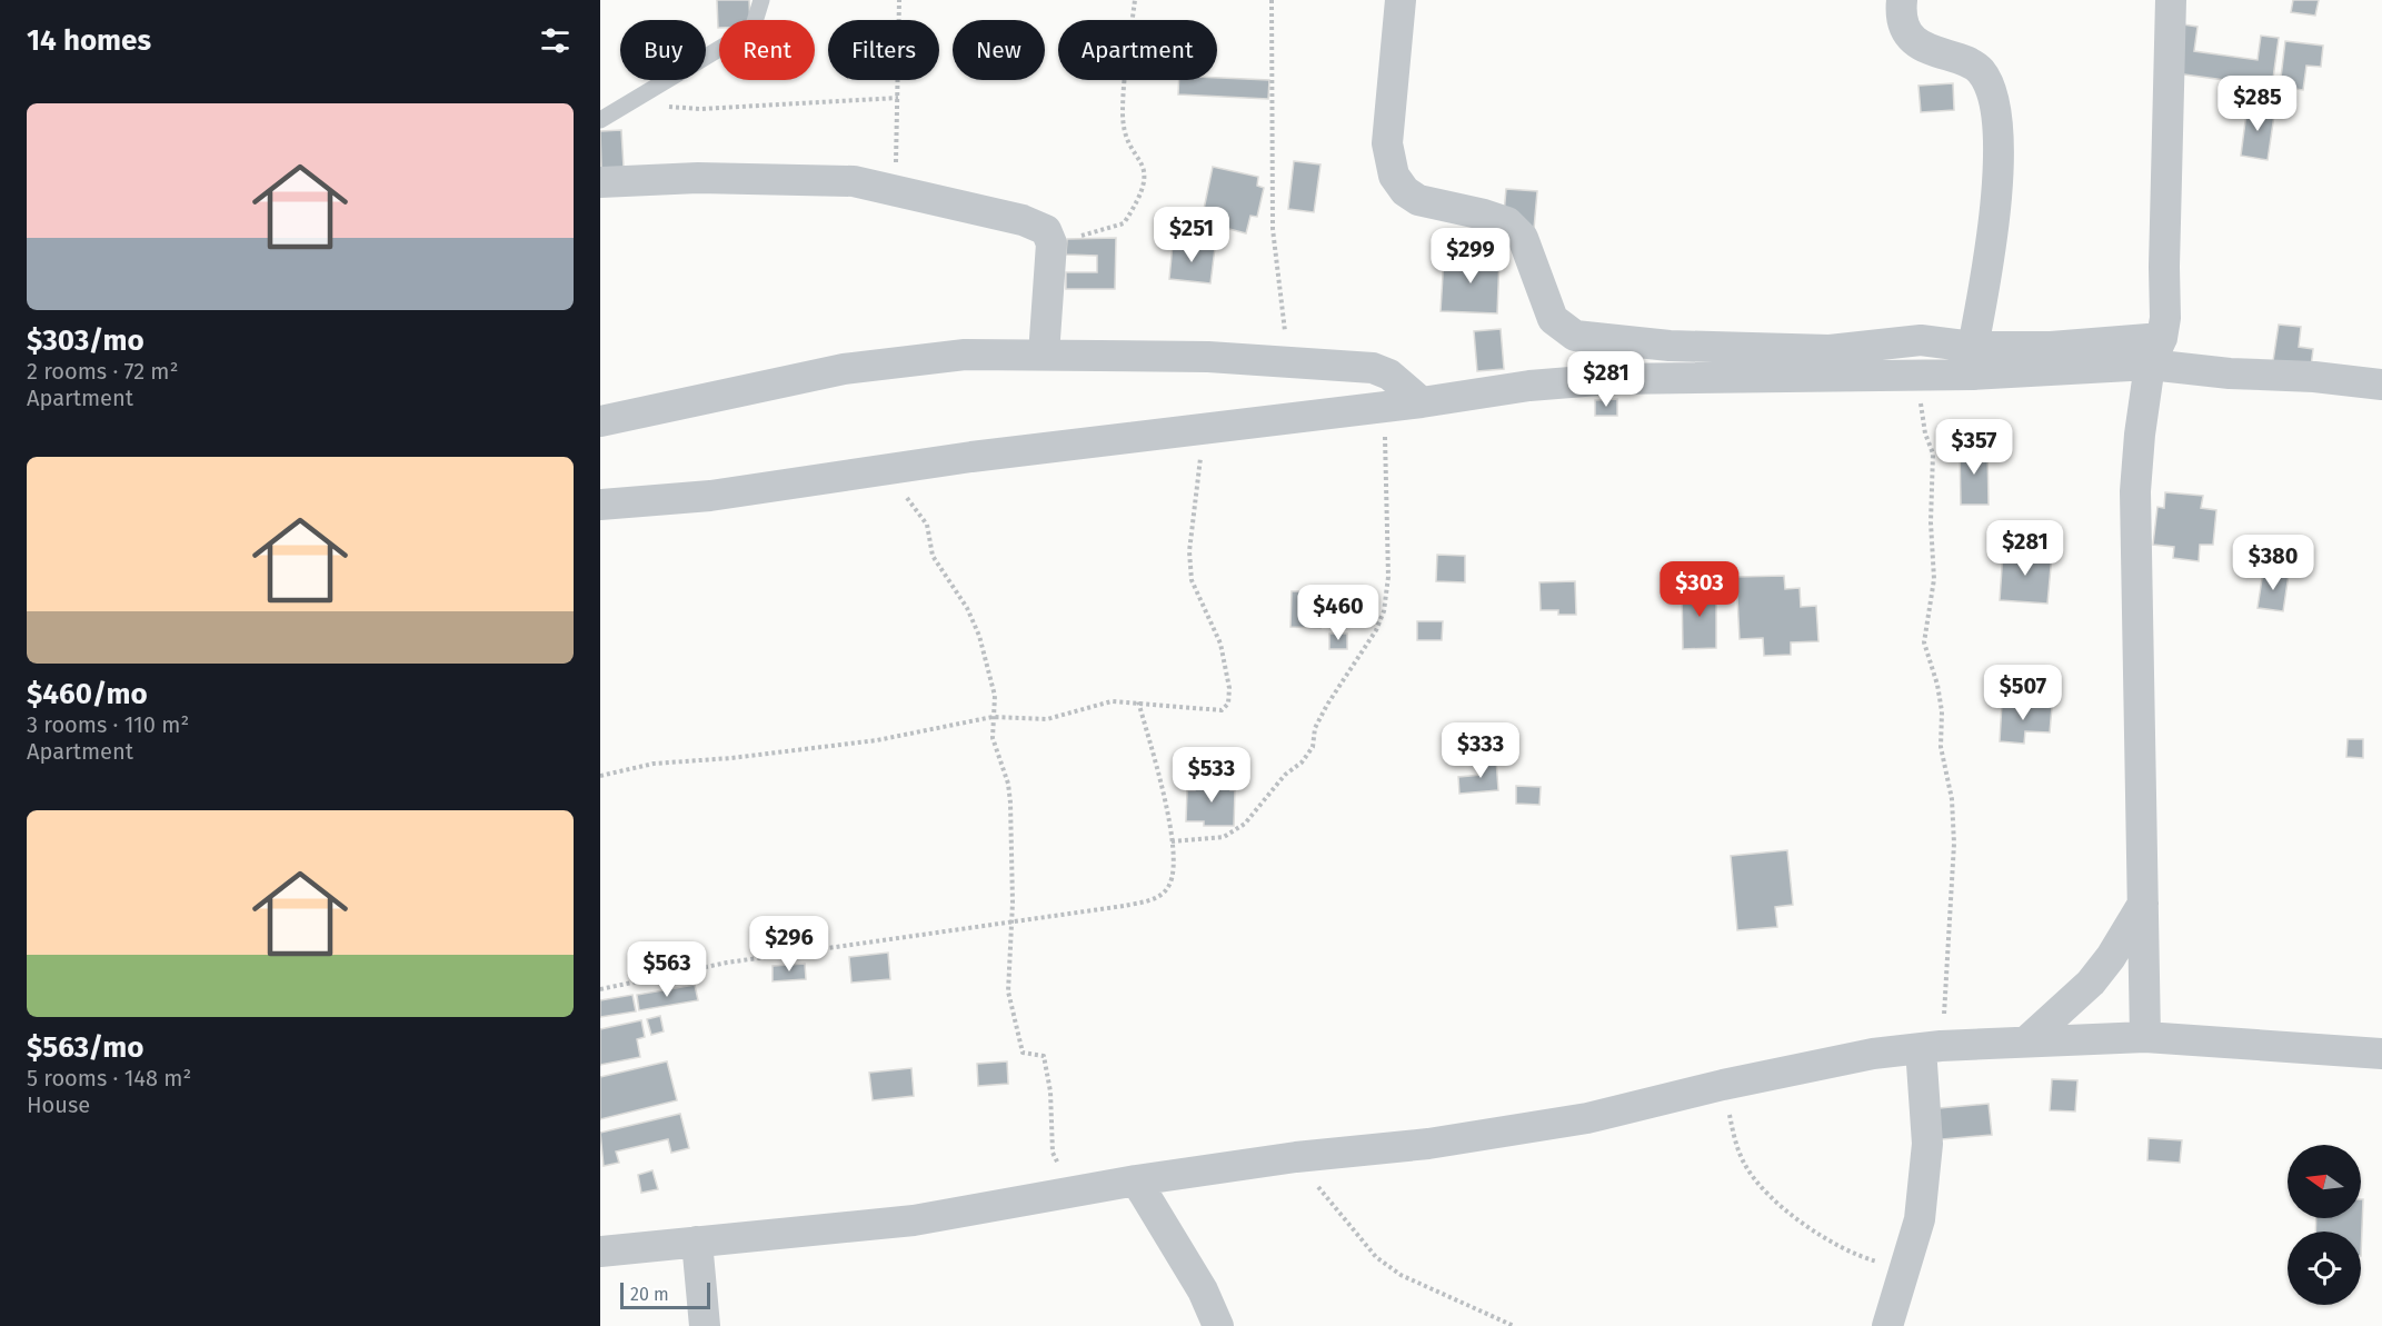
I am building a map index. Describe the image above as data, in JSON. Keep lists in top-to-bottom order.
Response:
{
  "scale_bar": "20 m",
  "north": "left",
  "page": {
    "heading": "14 homes",
    "chip": [
      "Buy",
      "Rent",
      "Filters",
      "New",
      "Apartment"
    ],
    "price": [
      "$285",
      "$251",
      "$299",
      "$281",
      "$357",
      "$281",
      "$380",
      "$303",
      "$460",
      "$507",
      "$333",
      "$533",
      "$296",
      "$563"
    ],
    "list": [
      {
        "name": "$303/mo",
        "note": "2 rooms · 72 m² · Apartment"
      },
      {
        "name": "$460/mo",
        "note": "3 rooms · 110 m² · Apartment"
      },
      {
        "name": "$563/mo",
        "note": "5 rooms · 148 m² · House"
      }
    ],
    "scale": "20 m"
  }
}
